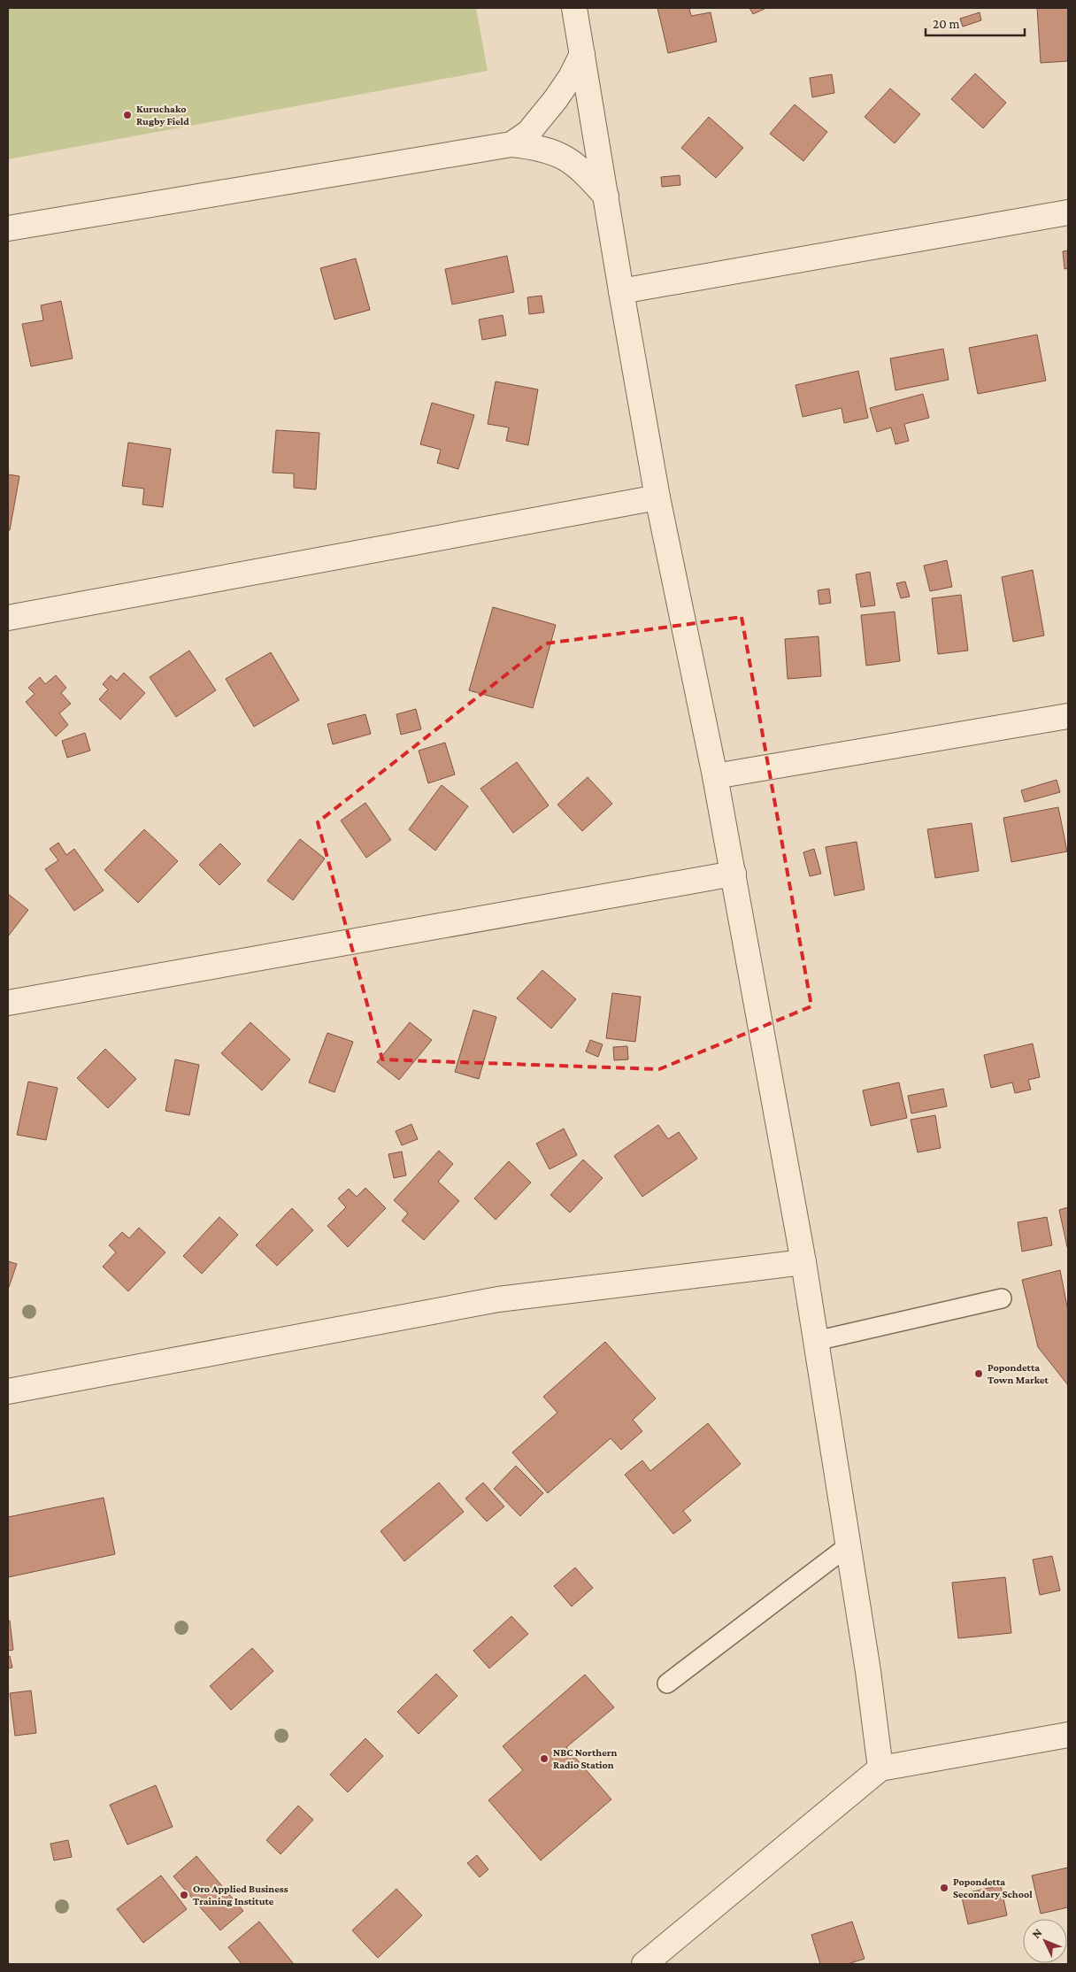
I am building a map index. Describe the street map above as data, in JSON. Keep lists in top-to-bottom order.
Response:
{
  "places": [
    "Kuruchako Rugby Field",
    "Popondetta Town Market",
    "NBC Northern Radio Station",
    "Popondetta Secondary School",
    "Oro Applied Business Training Institute"
  ],
  "scale_bar": "20 m",
  "north": "top left"
}
